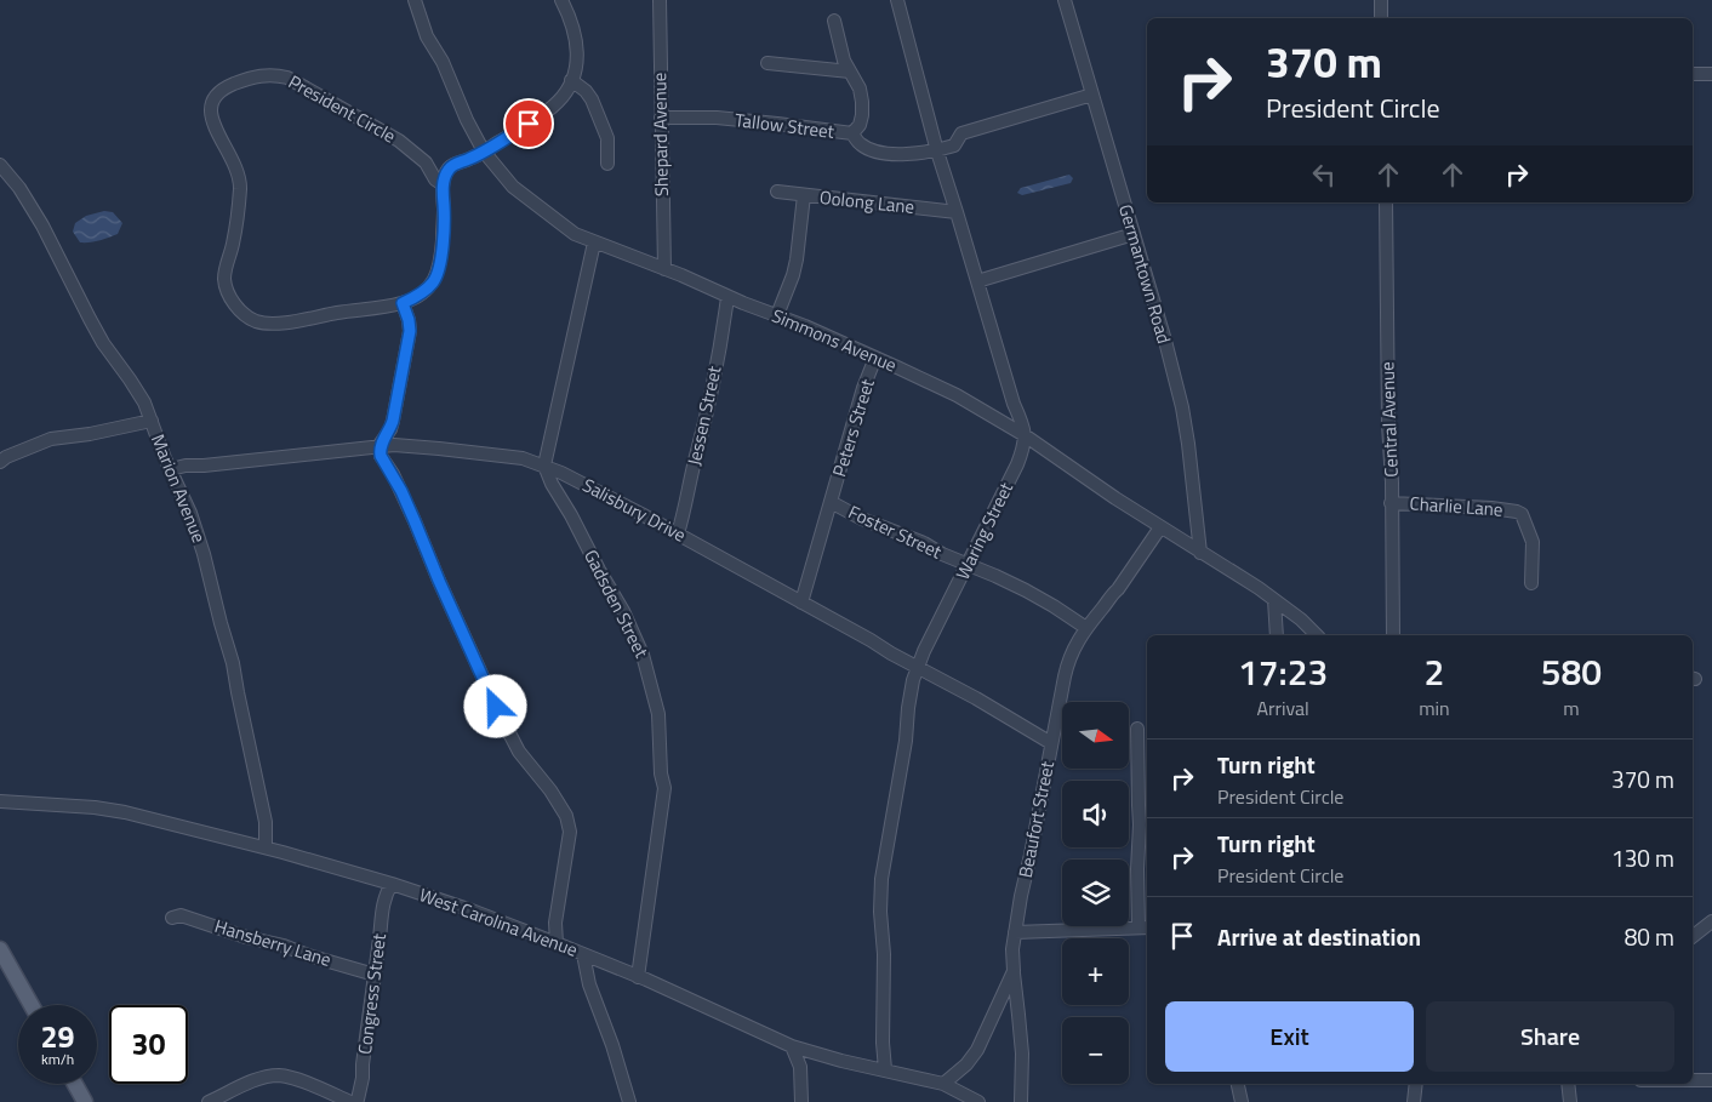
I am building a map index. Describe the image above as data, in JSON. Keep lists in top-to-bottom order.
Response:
{
  "streets": {
    "street": [
      "President Circle",
      "Tallow Street",
      "Shepard Avenue",
      "Oolong Lane",
      "Germantown Road",
      "Simmons Avenue",
      "Jessen Street",
      "Central Avenue",
      "Peters Street",
      "Marion Avenue",
      "Charlie Lane",
      "Salisbury Drive",
      "Waring Street",
      "Foster Street",
      "Gadsden Street",
      "Beaufort Street",
      "West Carolina Avenue",
      "Hansberry Lane",
      "Congress Street"
    ]
  },
  "crossings": [
    ["Tallow Street", "Shepard Avenue"],
    ["Shepard Avenue", "Simmons Avenue"],
    ["Germantown Road", "Simmons Avenue"],
    ["Simmons Avenue", "Jessen Street"],
    ["Simmons Avenue", "Peters Street"],
    ["Simmons Avenue", "Waring Street"],
    ["Simmons Avenue", "Beaufort Street"],
    ["Jessen Street", "Salisbury Drive"],
    ["Central Avenue", "Charlie Lane"],
    ["Peters Street", "Salisbury Drive"],
    ["Peters Street", "Foster Street"],
    ["Marion Avenue", "Salisbury Drive"],
    ["Marion Avenue", "West Carolina Avenue"],
    ["Salisbury Drive", "Waring Street"],
    ["Salisbury Drive", "Gadsden Street"],
    ["Salisbury Drive", "Beaufort Street"],
    ["Waring Street", "Foster Street"],
    ["Waring Street", "West Carolina Avenue"],
    ["Foster Street", "Beaufort Street"],
    ["Gadsden Street", "West Carolina Avenue"],
    ["Beaufort Street", "West Carolina Avenue"],
    ["West Carolina Avenue", "Congress Street"],
    ["Hansberry Lane", "Congress Street"]
  ],
  "north": "right",
  "page": {
    "turn": ["370 m", "President Circle"],
    "eta": [
      "17:23",
      "Arrival",
      "2",
      "min",
      "580",
      "m"
    ],
    "map_buttons": ["+", "−"],
    "list": [
      {
        "name": "Turn right",
        "note": "President Circle",
        "value": "370 m"
      },
      {
        "name": "Turn right",
        "note": "President Circle",
        "value": "130 m"
      },
      {
        "name": "Arrive at destination",
        "value": "80 m"
      }
    ],
    "buttons": ["Exit", "Share"],
    "speed": "29 km/h",
    "limit": "30"
  }
}
